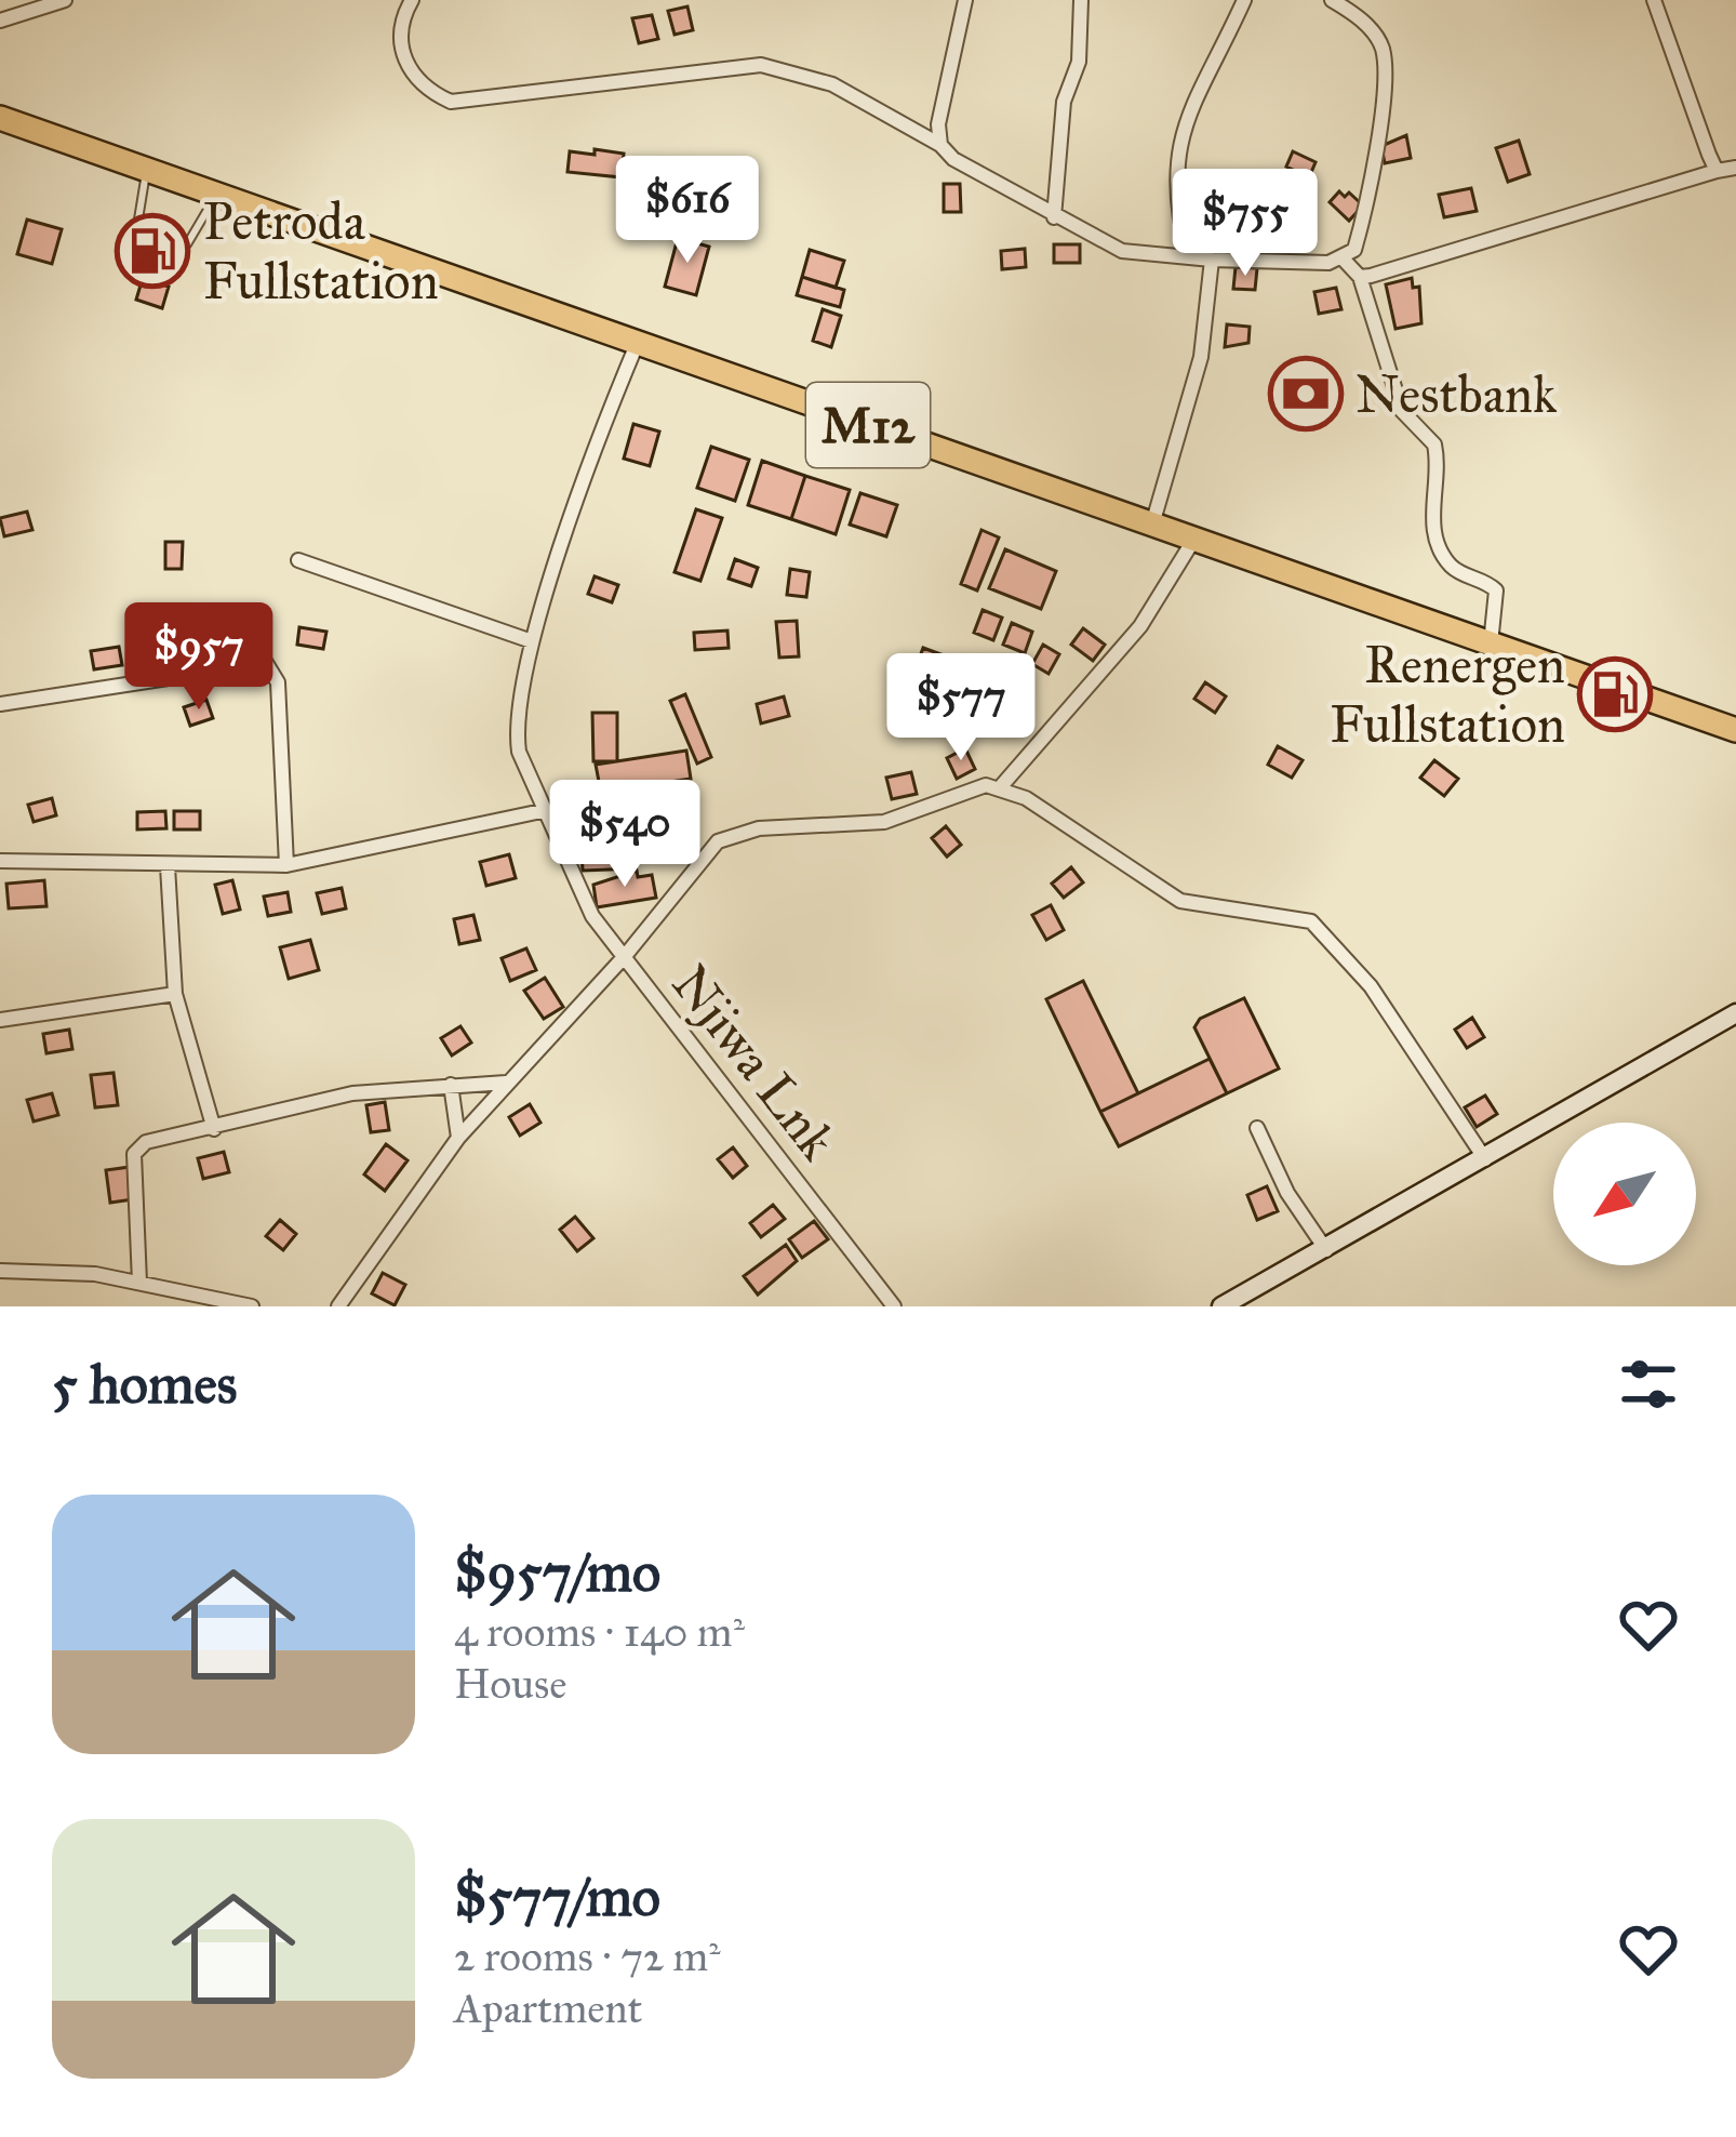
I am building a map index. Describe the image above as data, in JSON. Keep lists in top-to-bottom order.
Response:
{
  "streets": {
    "highway": ["M12"],
    "street": ["Njiwa Lnk"]
  },
  "crossings": [
    ["M12", "Njiwa Lnk"]
  ],
  "places": {
    "fuel station": ["Petroda Fullstation", "Renergen Fullstation"],
    "bank": ["Nestbank"]
  },
  "north": "bottom left",
  "page": {
    "price": [
      "$616",
      "$755",
      "$957",
      "$577",
      "$540"
    ],
    "heading": "5 homes",
    "list": [
      {
        "name": "$957/mo",
        "note": "4 rooms · 140 m² · House"
      },
      {
        "name": "$577/mo",
        "note": "2 rooms · 72 m² · Apartment"
      }
    ]
  }
}
